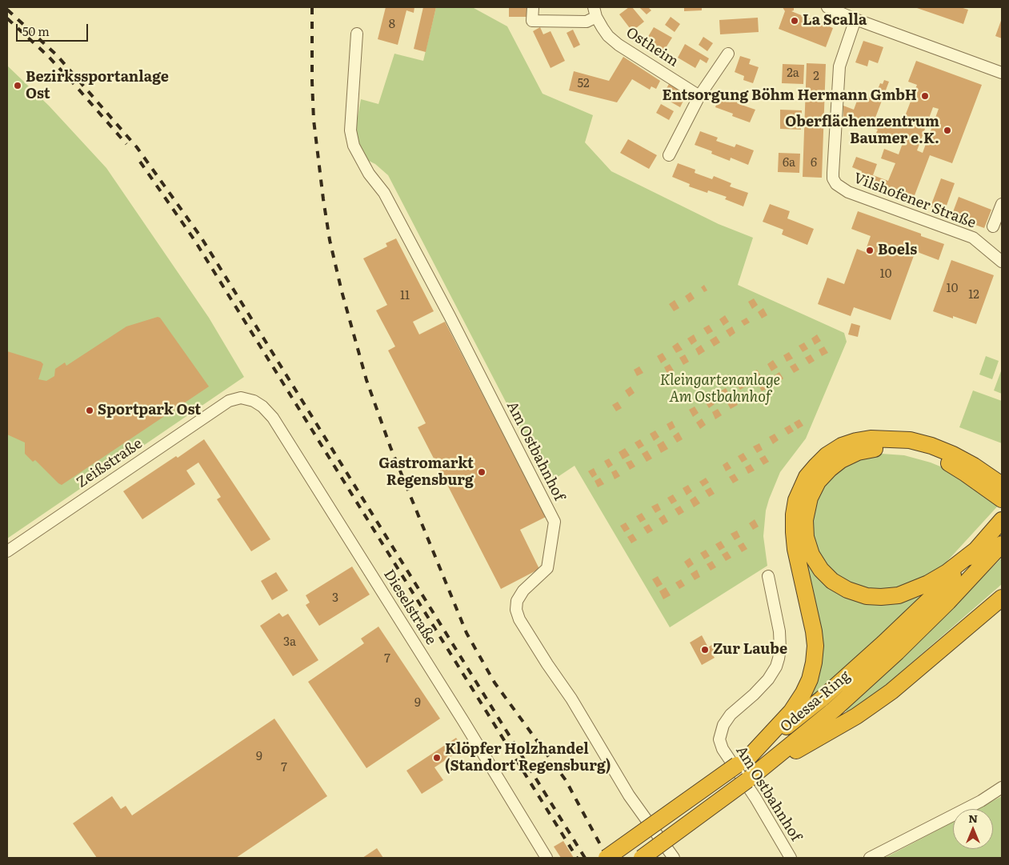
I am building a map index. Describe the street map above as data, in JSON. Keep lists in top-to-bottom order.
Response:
{
  "streets": {
    "highway": ["Odessa-Ring"],
    "street": [
      "Ostheim",
      "Vilshofener Straße",
      "Am Ostbahnhof",
      "Zeißstraße",
      "Dieselstraße"
    ]
  },
  "crossings": [
    ["Zeißstraße", "Dieselstraße"]
  ],
  "parks": ["Kleingartenanlage Am Ostbahnhof"],
  "places": [
    "La Scalla",
    "Bezirkssportanlage Ost",
    "Entsorgung Böhm Hermann GmbH",
    "Oberflächenzentrum Baumer e.K.",
    "Boels",
    "Sportpark Ost",
    "Gastromarkt Regensburg",
    "Zur Laube",
    "Klöpfer Holzhandel (Standort Regensburg)"
  ],
  "house_numbers": [
    "8",
    "2a",
    "2",
    "52",
    "6a",
    "6",
    "10",
    "10",
    "12",
    "11",
    "3",
    "3a",
    "7",
    "9",
    "9",
    "7"
  ],
  "scale_bar": "50 m",
  "north": "top"
}
